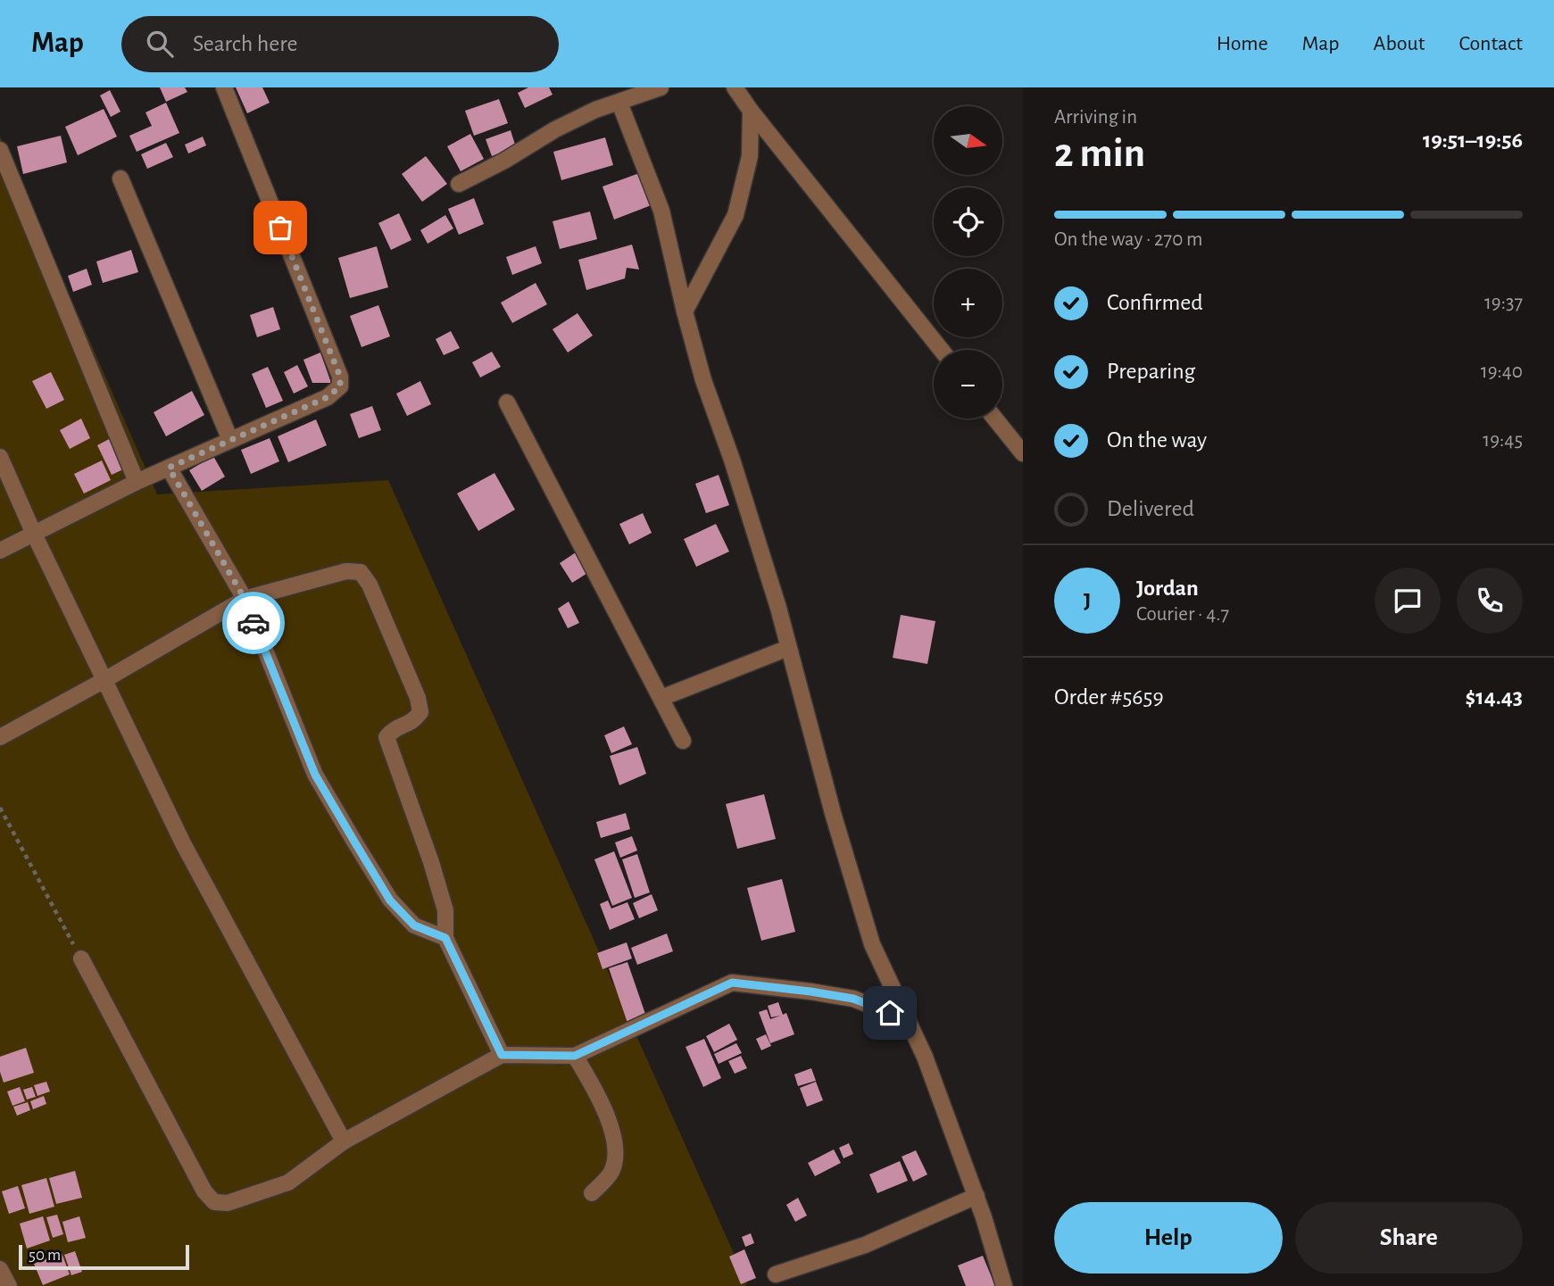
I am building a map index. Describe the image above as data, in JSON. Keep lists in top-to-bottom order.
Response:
{
  "scale_bar": "50 m",
  "north": "right",
  "page": {
    "header": "Map",
    "search": "Search here",
    "nav": [
      "Home",
      "Map",
      "About",
      "Contact"
    ],
    "heading": ["2 min", "Arriving in", "19:51–19:56"],
    "panel": [
      "Jordan",
      "Courier · 4.7",
      "Order #5659",
      "$14.43"
    ],
    "map_buttons": ["+", "−"],
    "bar": "On the way · 270 m",
    "list": [
      ["Confirmed", "19:37"],
      ["Preparing", "19:40"],
      ["On the way", "19:45"],
      "Delivered"
    ],
    "round": "J",
    "buttons": ["Help", "Share"],
    "scale": "50 m"
  }
}
